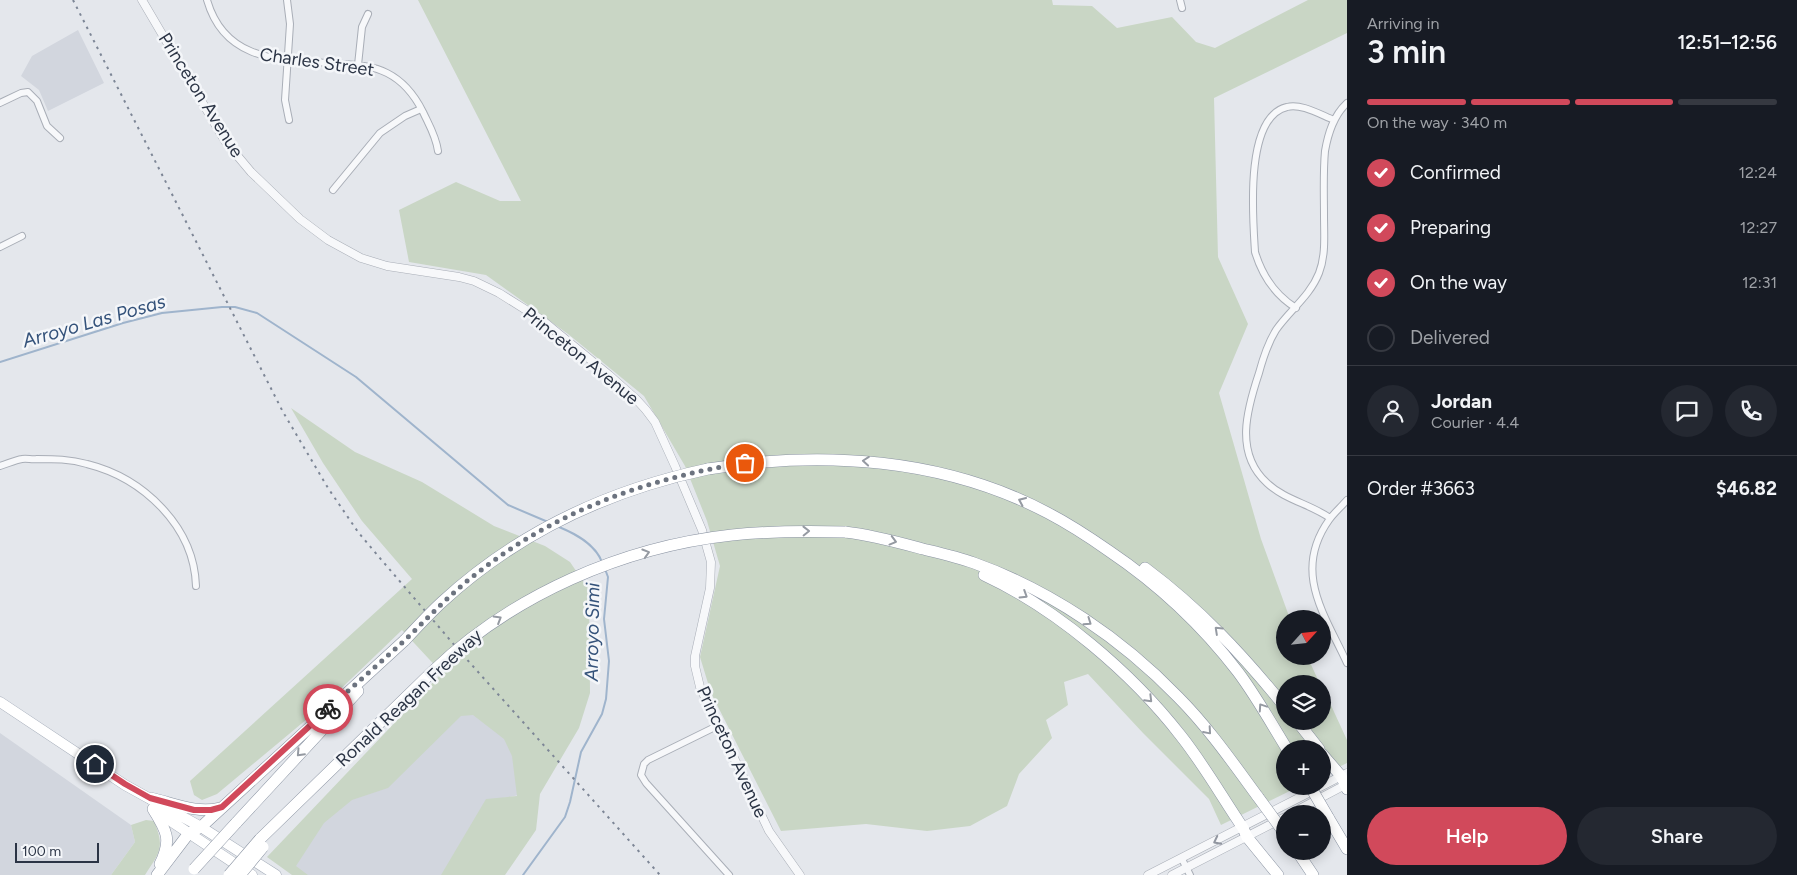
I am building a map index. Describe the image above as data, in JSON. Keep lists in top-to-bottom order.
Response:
{
  "streets": {
    "highway": ["Ronald Reagan Freeway"],
    "street": ["Charles Street", "Princeton Avenue"]
  },
  "water": ["Arroyo Las Posas", "Arroyo Simi"],
  "scale_bar": "100 m",
  "north": "top right",
  "page": {
    "heading": ["3 min", "Arriving in", "12:51–12:56"],
    "panel": [
      "Jordan",
      "Courier · 4.4",
      "Order #3663",
      "$46.82"
    ],
    "bar": "On the way · 340 m",
    "list": [
      ["Confirmed", "12:24"],
      ["Preparing", "12:27"],
      ["On the way", "12:31"],
      "Delivered"
    ],
    "map_buttons": ["+", "−"],
    "buttons": ["Help", "Share"],
    "scale": "100 m"
  }
}
